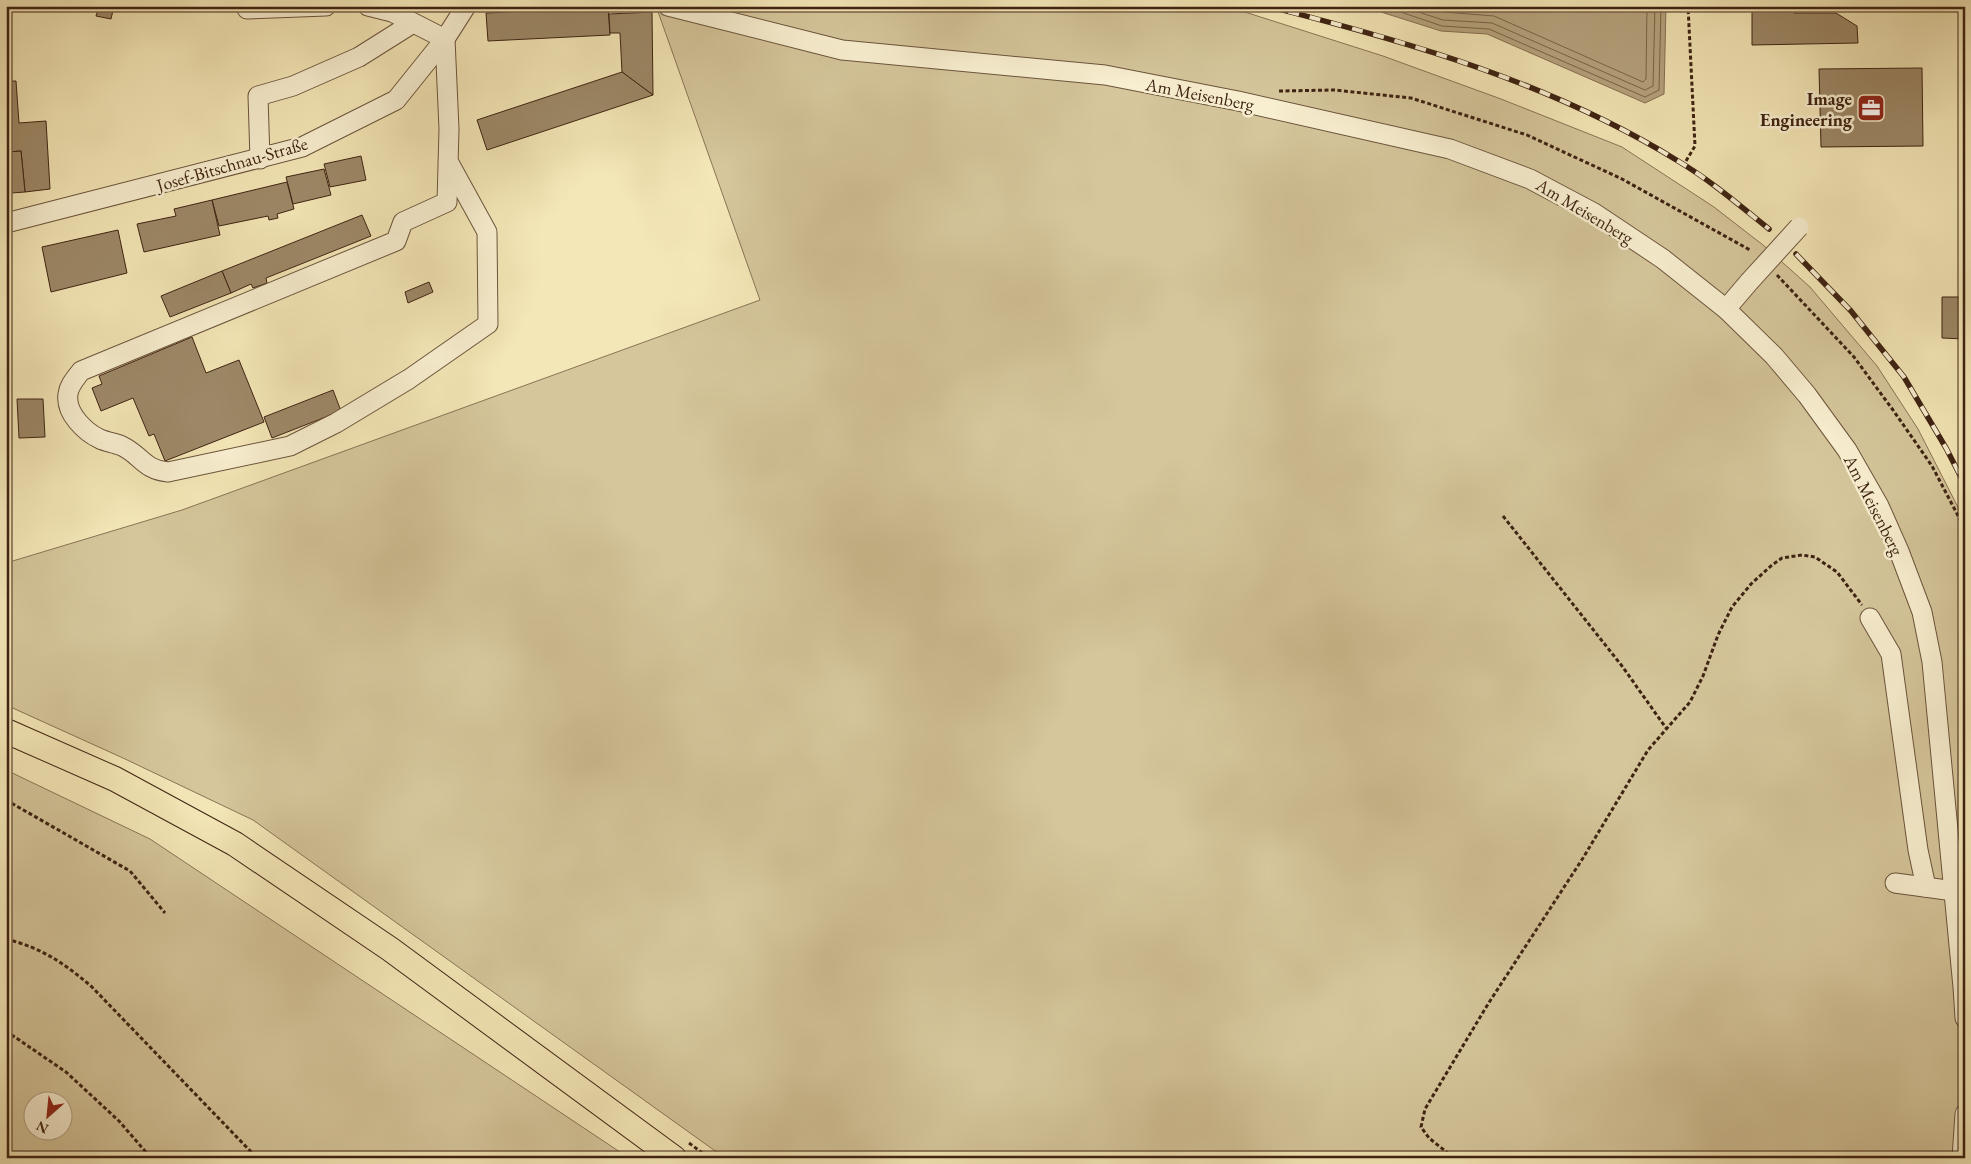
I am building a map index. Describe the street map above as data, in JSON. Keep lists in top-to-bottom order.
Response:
{
  "streets": {
    "street": ["Am Meisenberg", "Josef-Bitschnau-Straße"]
  },
  "places": {
    "office": ["Image Engineering"]
  },
  "north": "bottom left"
}
